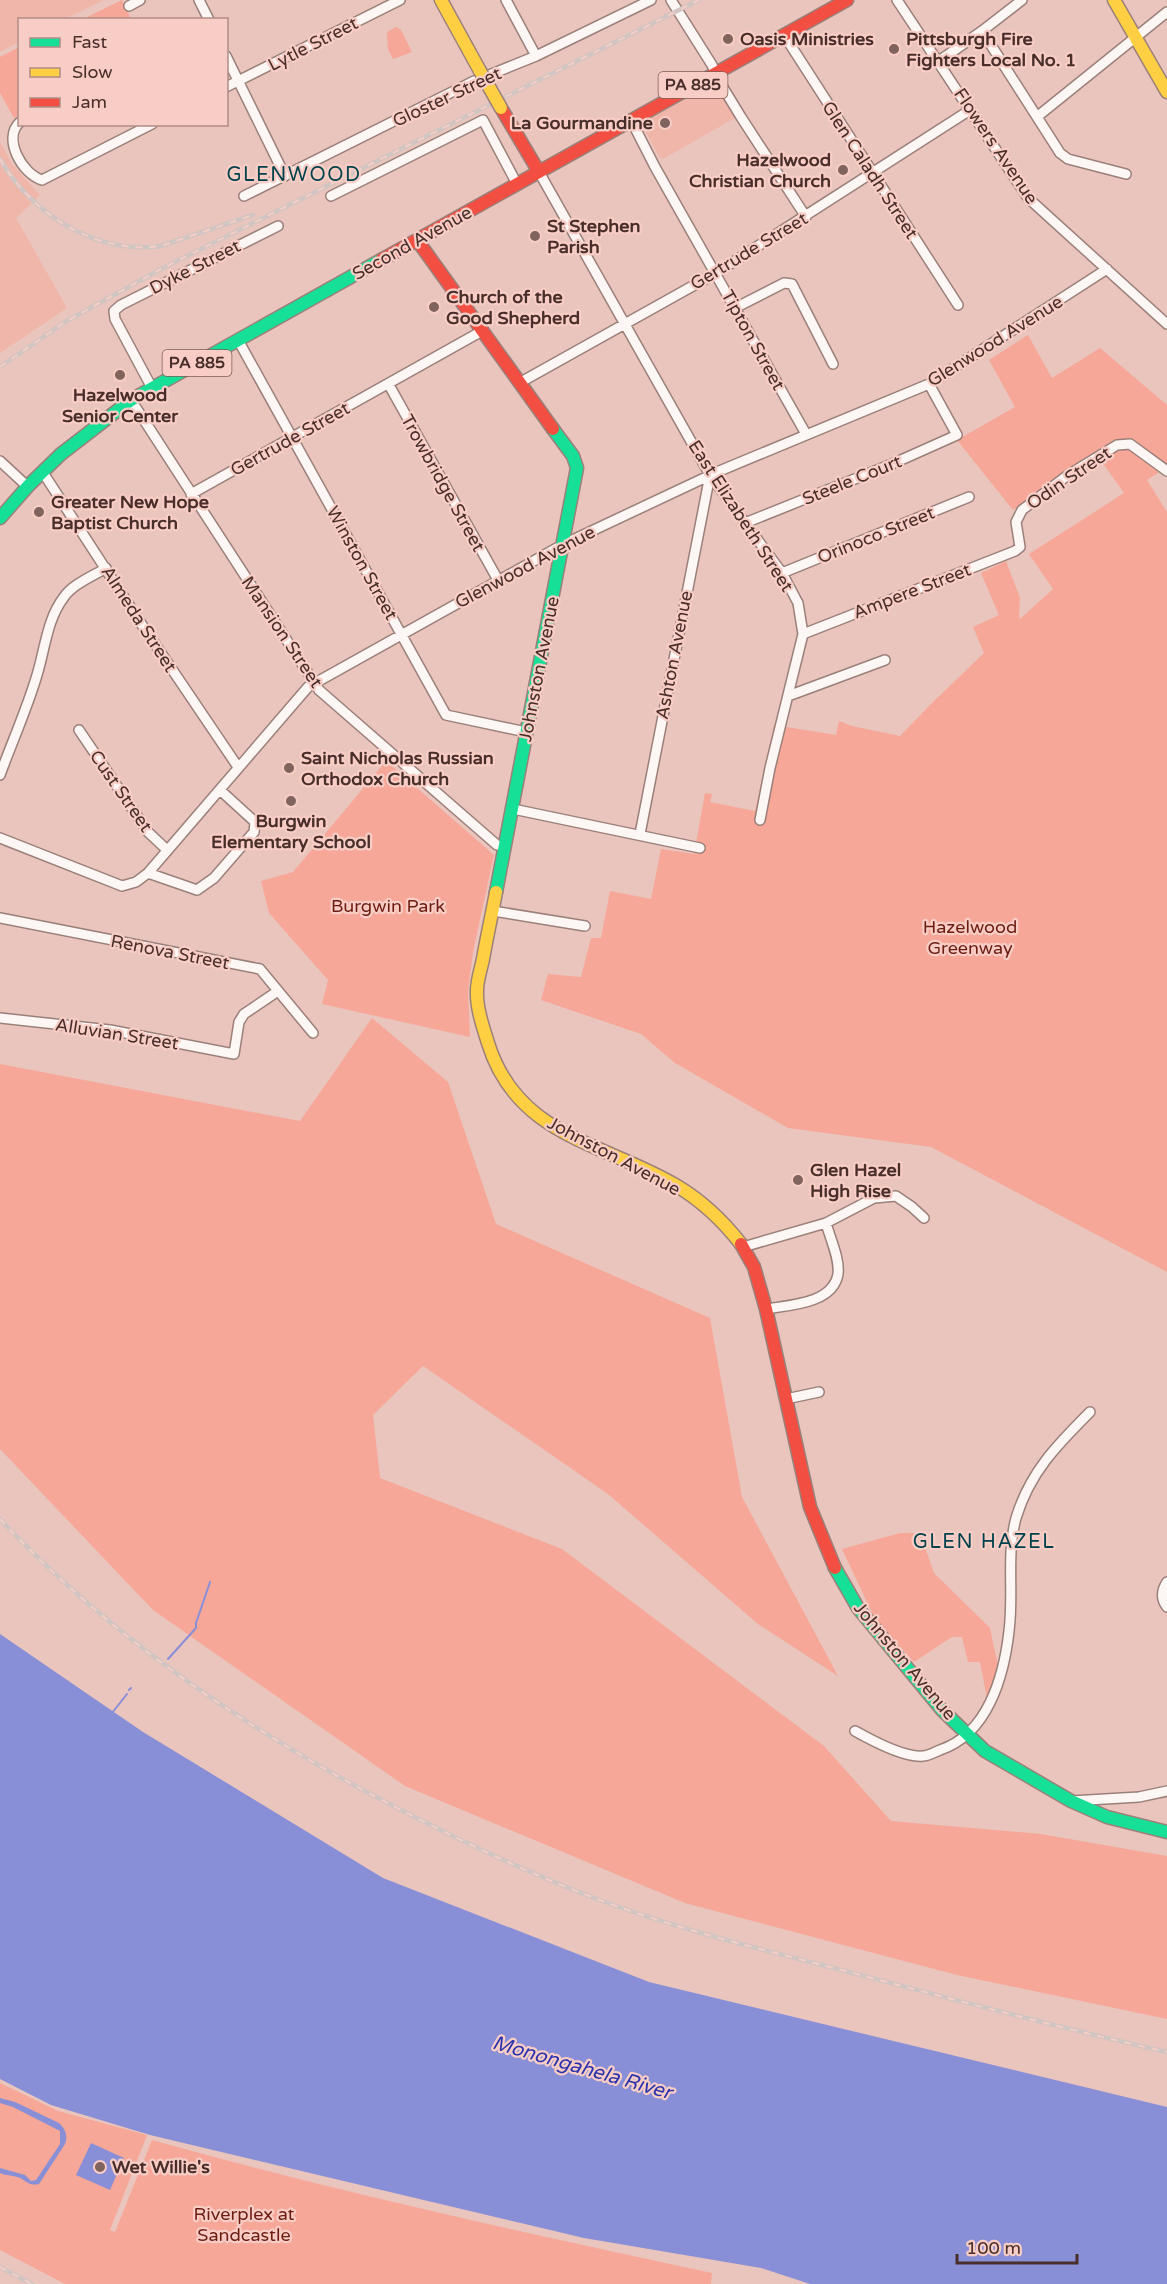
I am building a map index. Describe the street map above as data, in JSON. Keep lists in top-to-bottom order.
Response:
{
  "streets": {
    "street": [
      "Lytle Street",
      "PA 885",
      "Gloster Street",
      "Flowers Avenue",
      "Glen Caladh Street",
      "Second Avenue",
      "Gertrude Street",
      "Dyke Street",
      "Tipton Street",
      "Glenwood Avenue",
      "Odin Street",
      "Steele Court",
      "Trowbridge Street",
      "East Elizabeth Street",
      "Orinoco Street",
      "Winston Street",
      "Ampere Street",
      "Almeda Street",
      "Mansion Street",
      "Ashton Avenue",
      "Johnston Avenue",
      "Cust Street",
      "Renova Street",
      "Alluvian Street"
    ]
  },
  "crossings": [
    ["Flowers Avenue", "Gertrude Street"],
    ["Flowers Avenue", "Glenwood Avenue"],
    ["Glen Caladh Street", "Second Avenue"],
    ["Glen Caladh Street", "Gertrude Street"],
    ["Second Avenue", "Dyke Street"],
    ["Second Avenue", "Tipton Street"],
    ["Second Avenue", "East Elizabeth Street"],
    ["Second Avenue", "Winston Street"],
    ["Second Avenue", "Almeda Street"],
    ["Second Avenue", "Mansion Street"],
    ["Second Avenue", "Johnston Avenue"],
    ["Gertrude Street", "Tipton Street"],
    ["Gertrude Street", "Trowbridge Street"],
    ["Gertrude Street", "East Elizabeth Street"],
    ["Gertrude Street", "Winston Street"],
    ["Gertrude Street", "Mansion Street"],
    ["Gertrude Street", "Johnston Avenue"],
    ["Tipton Street", "Glenwood Avenue"],
    ["Glenwood Avenue", "Steele Court"],
    ["Glenwood Avenue", "Trowbridge Street"],
    ["Glenwood Avenue", "East Elizabeth Street"],
    ["Glenwood Avenue", "Winston Street"],
    ["Glenwood Avenue", "Almeda Street"],
    ["Glenwood Avenue", "Mansion Street"],
    ["Glenwood Avenue", "Ashton Avenue"],
    ["Glenwood Avenue", "Johnston Avenue"],
    ["Glenwood Avenue", "Cust Street"],
    ["Odin Street", "Ampere Street"],
    ["Steele Court", "East Elizabeth Street"],
    ["East Elizabeth Street", "Orinoco Street"],
    ["East Elizabeth Street", "Ampere Street"],
    ["East Elizabeth Street", "Ashton Avenue"],
    ["Winston Street", "Johnston Avenue"],
    ["Mansion Street", "Johnston Avenue"],
    ["Renova Street", "Alluvian Street"]
  ],
  "districts": ["GLENWOOD", "GLEN HAZEL"],
  "water": ["Monongahela River"],
  "parks": ["Burgwin Park", "Hazelwood Greenway", "Riverplex at Sandcastle"],
  "places": [
    "Oasis Ministries",
    "Pittsburgh Fire Fighters Local No. 1",
    "La Gourmandine",
    "Hazelwood Christian Church",
    "St Stephen Parish",
    "Church of the Good Shepherd",
    "Hazelwood Senior Center",
    "Greater New Hope Baptist Church",
    "Saint Nicholas Russian Orthodox Church",
    "Burgwin Elementary School",
    "Glen Hazel High Rise",
    "Wet Willie's"
  ],
  "legend": ["Fast", "Slow", "Jam"],
  "scale_bar": "100 m"
}
